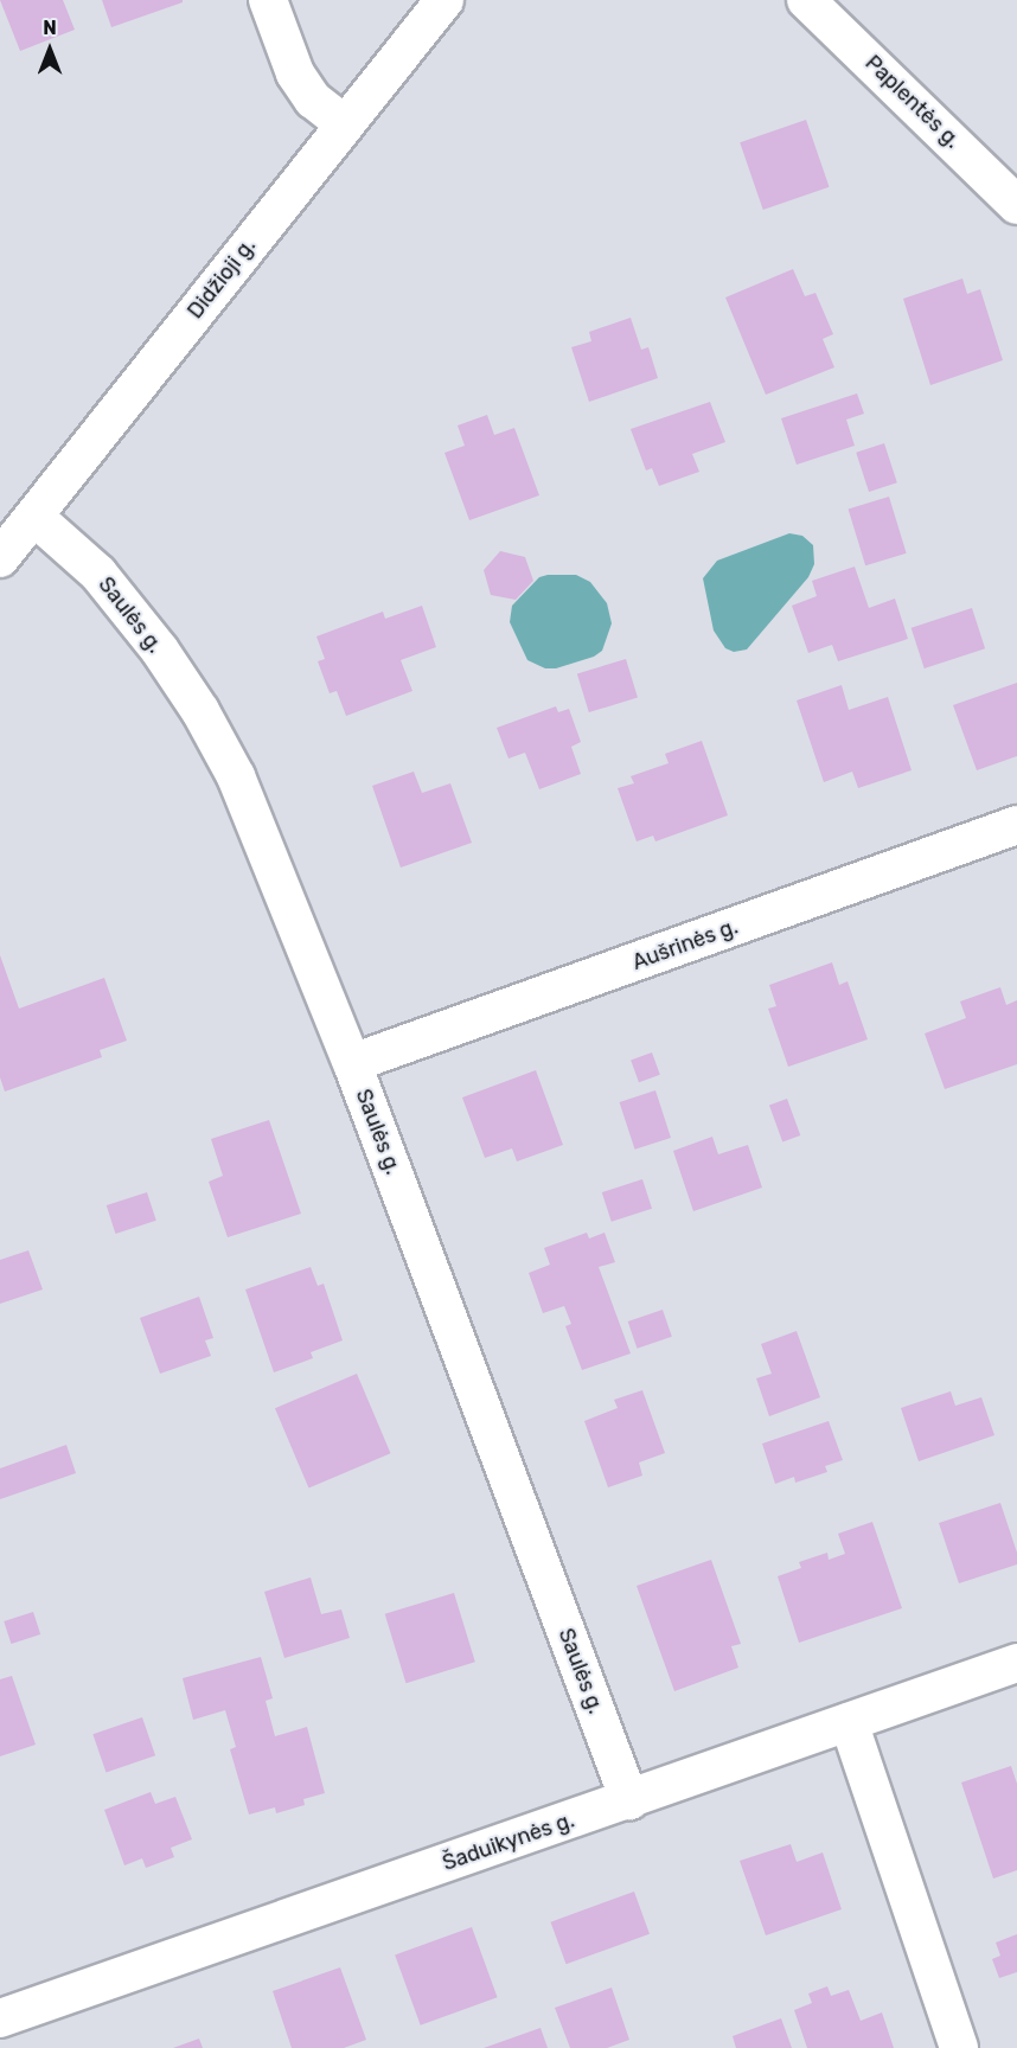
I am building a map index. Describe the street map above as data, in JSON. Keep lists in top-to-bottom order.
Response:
{
  "streets": {
    "street": [
      "Paplentės g.",
      "Didžioji g.",
      "Saulės g.",
      "Aušrinės g.",
      "Šaduikynės g."
    ]
  },
  "crossings": [
    ["Didžioji g.", "Saulės g."],
    ["Saulės g.", "Aušrinės g."],
    ["Saulės g.", "Šaduikynės g."]
  ],
  "north": "top"
}
